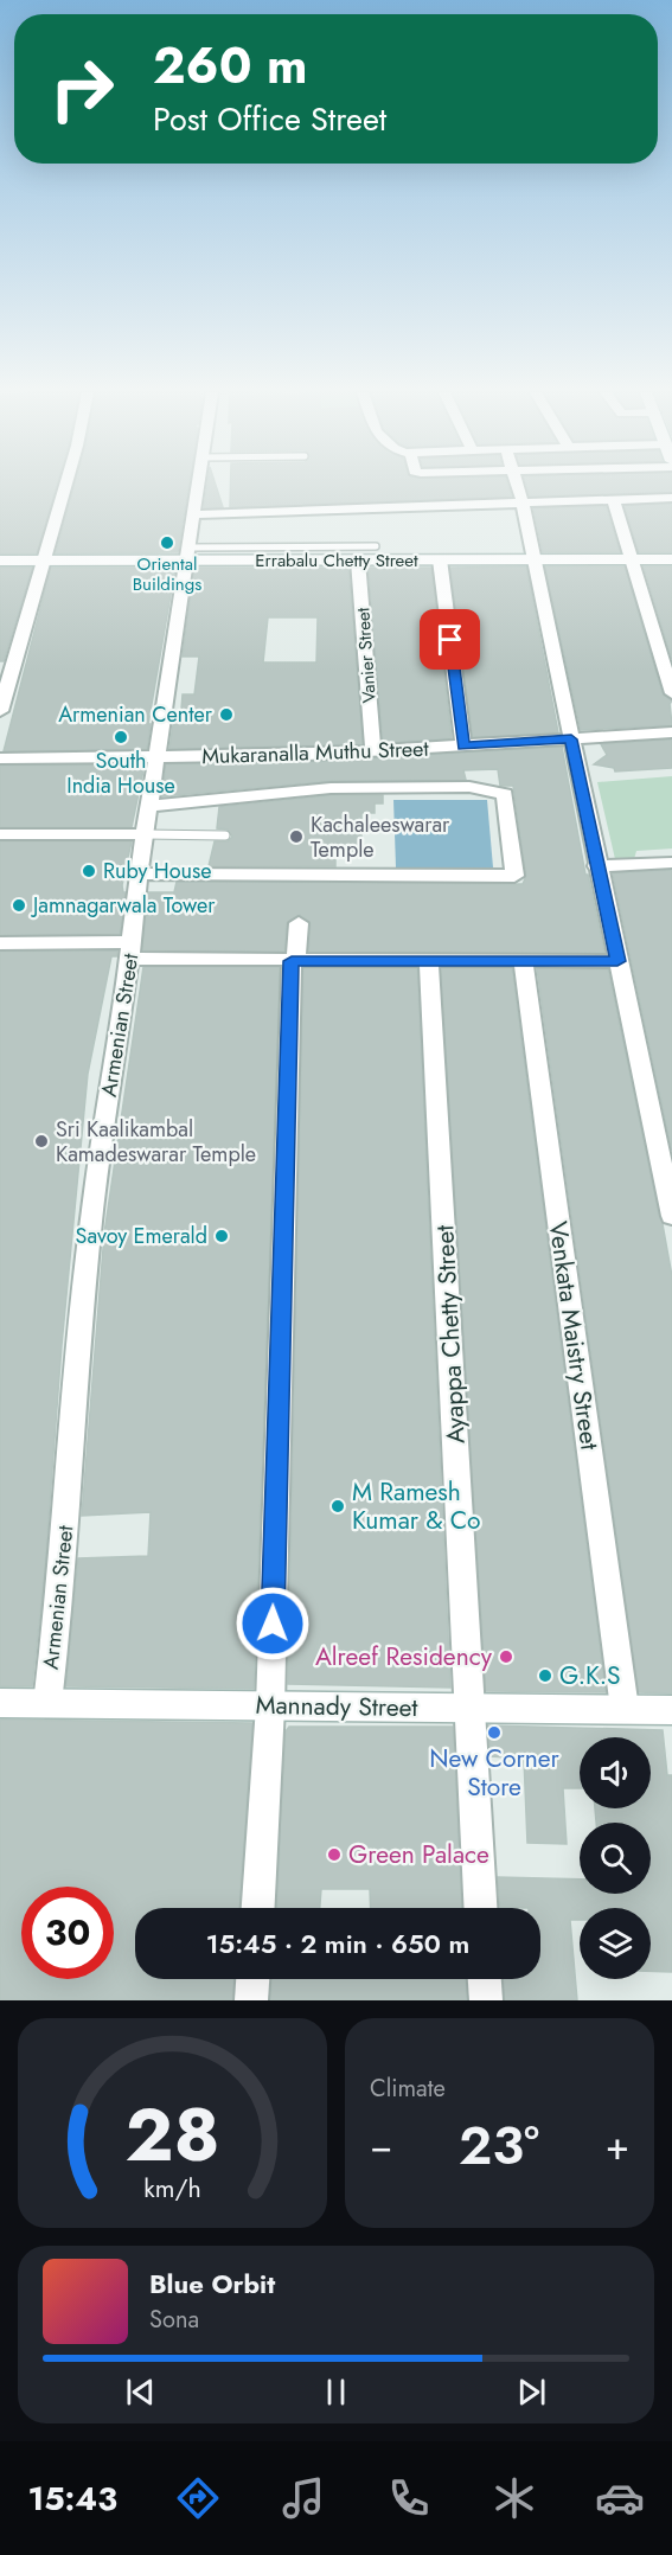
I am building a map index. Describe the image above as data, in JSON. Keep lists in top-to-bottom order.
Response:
{
  "streets": {
    "street": [
      "Errabalu Chetty Street",
      "Vanier Street",
      "Mukaranalla Muthu Street",
      "Armenian Street",
      "Ayappa Chetty Street",
      "Venkata Maistry Street",
      "Mannady Street"
    ]
  },
  "crossings": [
    ["Errabalu Chetty Street", "Vanier Street"],
    ["Errabalu Chetty Street", "Armenian Street"],
    ["Vanier Street", "Mukaranalla Muthu Street"],
    ["Mukaranalla Muthu Street", "Armenian Street"],
    ["Armenian Street", "Mannady Street"],
    ["Ayappa Chetty Street", "Mannady Street"],
    ["Venkata Maistry Street", "Mannady Street"]
  ],
  "places": [
    "Oriental Buildings",
    "Armenian Center",
    "South India House",
    "Kachaleeswarar Temple",
    "Ruby House",
    "Jamnagarwala Tower",
    "Sri Kaalikambal Kamadeswarar Temple",
    "Savoy Emerald",
    "M Ramesh Kumar & Co",
    "Alreef Residency",
    "G.K.S",
    "New Corner Store",
    "Green Palace"
  ],
  "page": {
    "turn": ["260 m", "Post Office Street"],
    "limit": "30",
    "trip": "15:45 · 2 min · 650 m",
    "tile": "Climate",
    "heat": ["−", "23°", "+"],
    "song": ["Blue Orbit", "Sona"],
    "tabs": "15:43",
    "gauge": ["28", "km/h"]
  }
}
